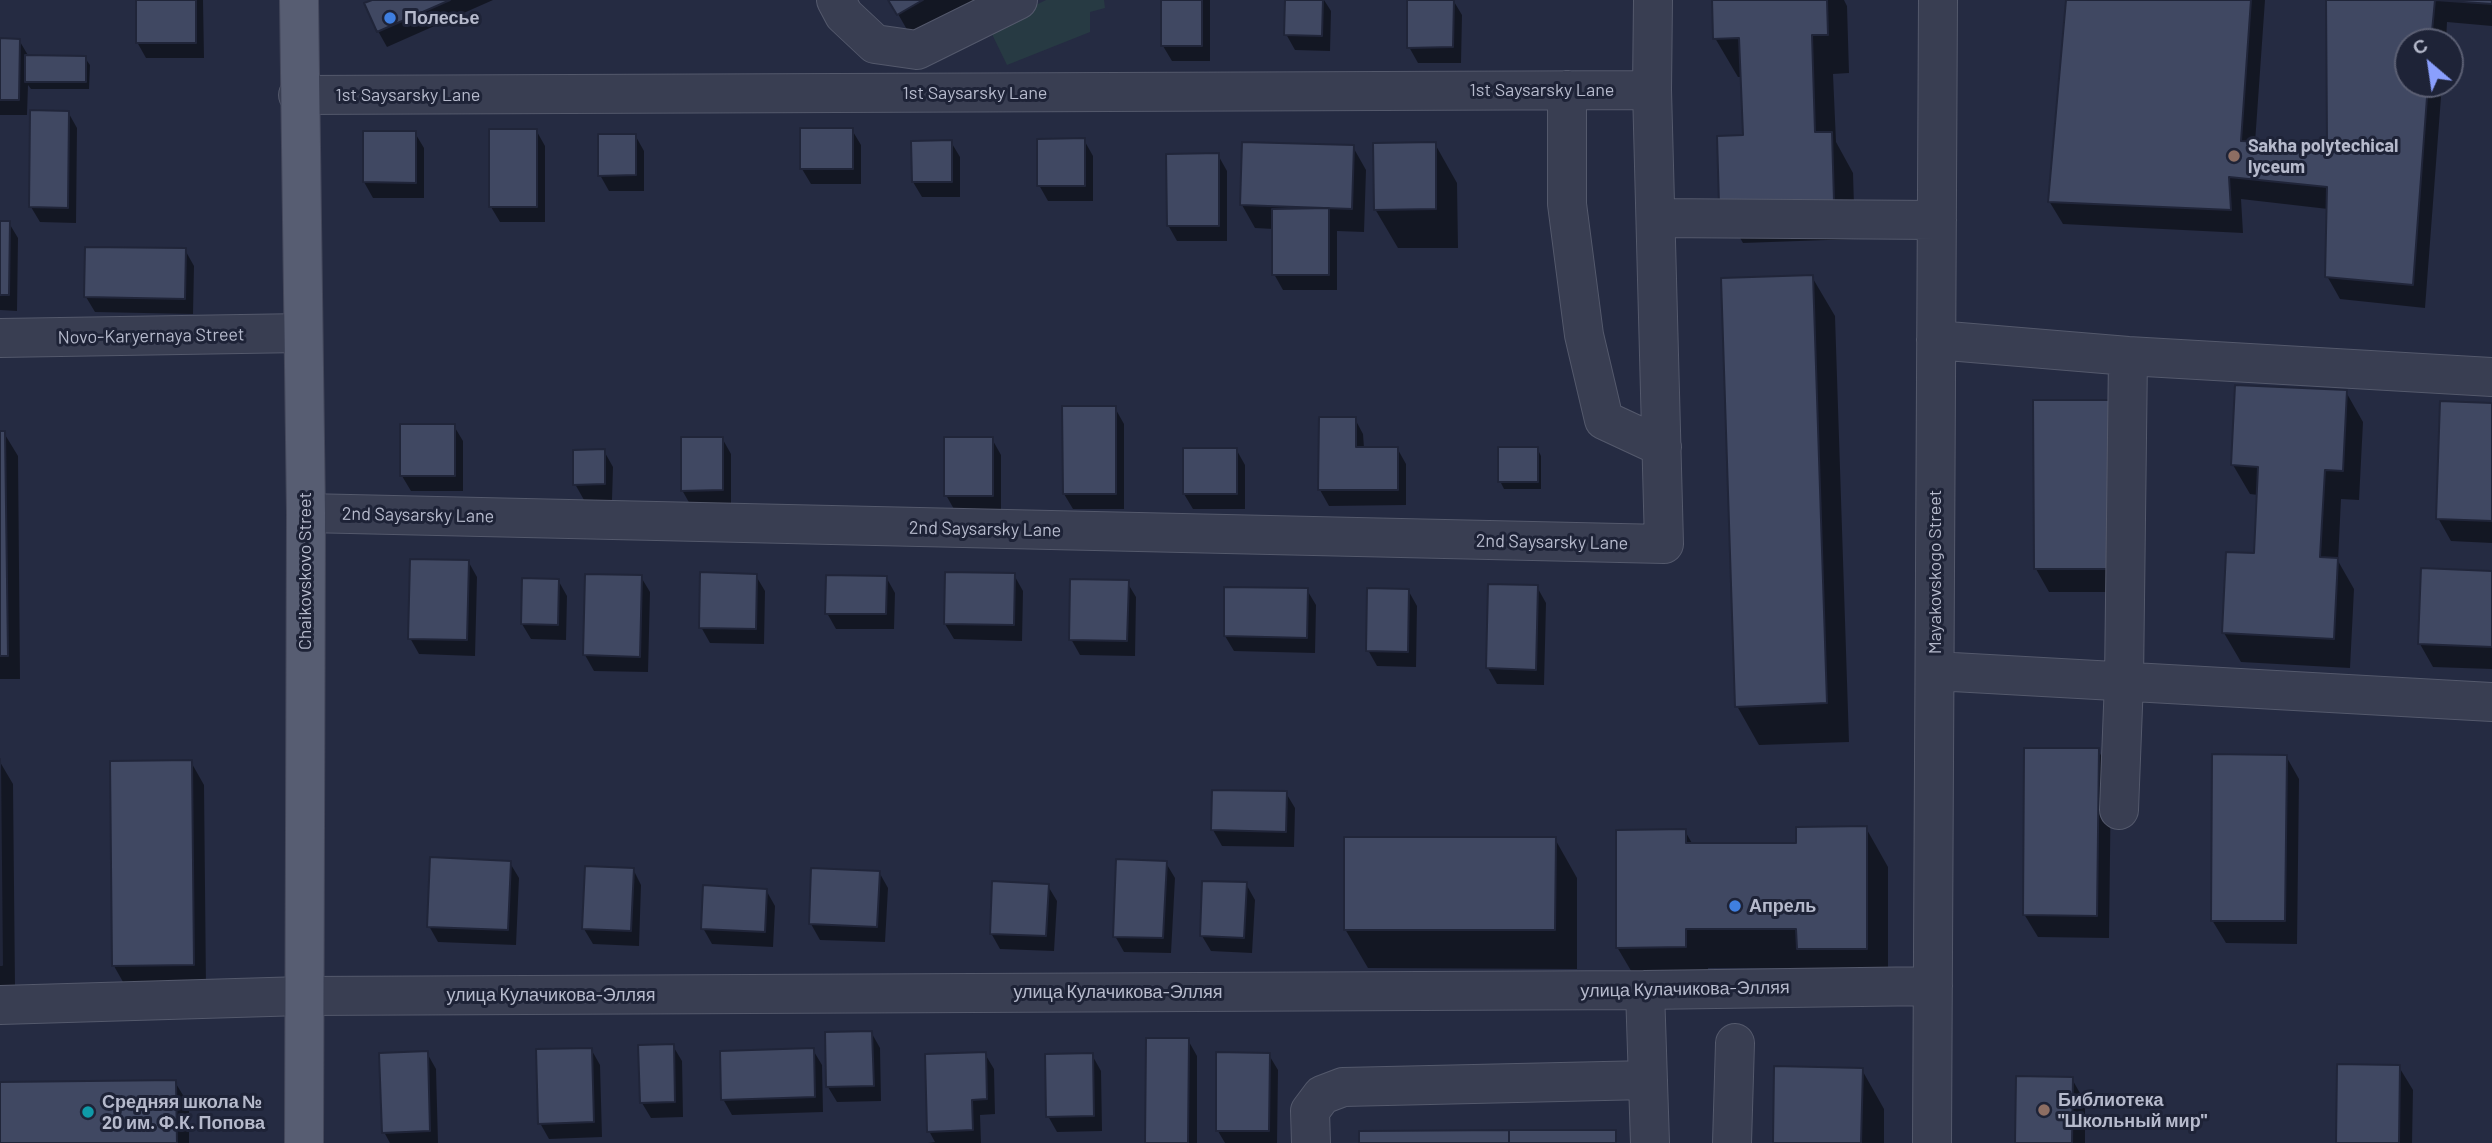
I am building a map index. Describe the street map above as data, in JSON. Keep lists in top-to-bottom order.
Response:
{
  "streets": {
    "main road": ["Chaikovskovo Street"],
    "street": [
      "1st Saysarsky Lane",
      "Novo-Karyernaya Street",
      "2nd Saysarsky Lane",
      "Mayakovskogo Street",
      "улица Кулачикова-Элляя"
    ]
  },
  "crossings": [
    ["1st Saysarsky Lane", "Chaikovskovo Street"],
    ["Novo-Karyernaya Street", "Chaikovskovo Street"],
    ["2nd Saysarsky Lane", "Chaikovskovo Street"],
    ["Chaikovskovo Street", "улица Кулачикова-Элляя"],
    ["Mayakovskogo Street", "улица Кулачикова-Элляя"]
  ],
  "places": [
    "Полесье",
    "Sakha polytechical lyceum",
    "Апрель",
    "Библиотека \"Школьный мир\"",
    "Средняя школа № 20 им. Ф.К. Попова"
  ],
  "north": "top left"
}
